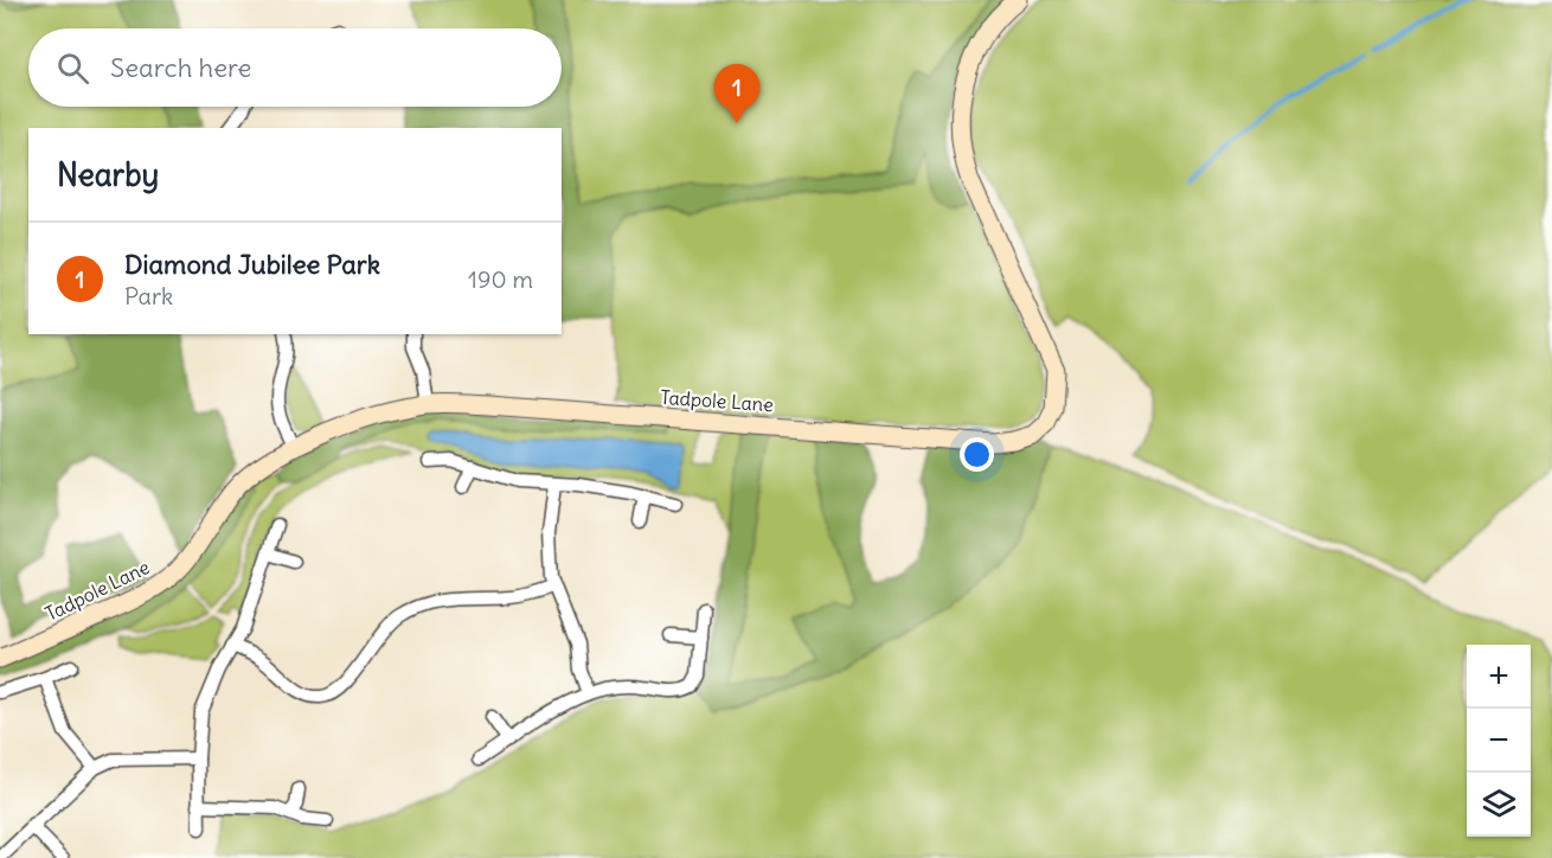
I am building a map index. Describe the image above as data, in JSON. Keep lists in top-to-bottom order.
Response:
{
  "streets": {
    "street": ["Tadpole Lane"]
  },
  "page": {
    "search": "Search here",
    "pins": "1",
    "heading": "Nearby",
    "list": [
      {
        "mark": "1",
        "name": "Diamond Jubilee Park",
        "note": "Park",
        "value": "190 m"
      }
    ],
    "map_buttons": ["+", "−"]
  }
}
